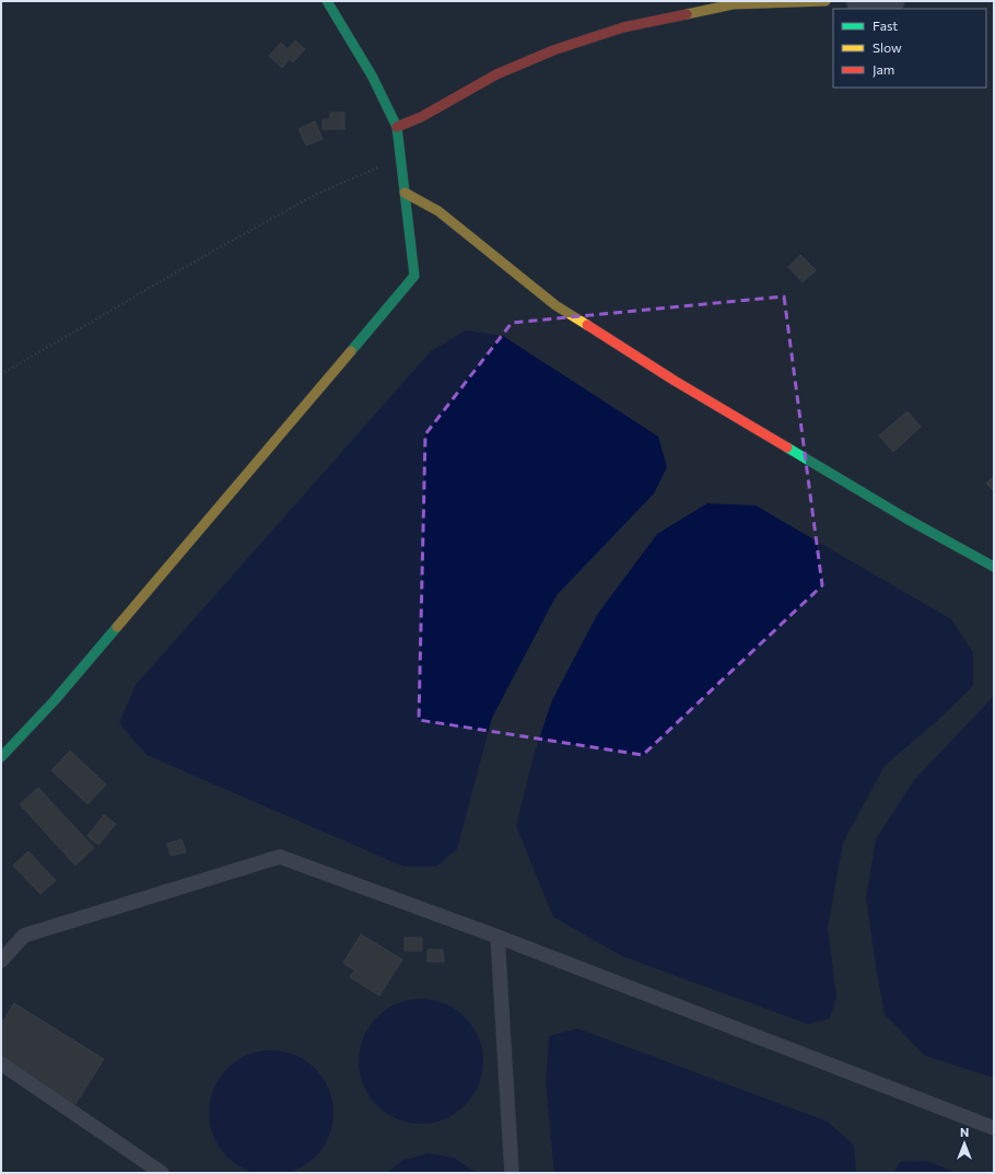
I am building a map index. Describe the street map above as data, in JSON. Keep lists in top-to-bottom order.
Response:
{
  "legend": ["Fast", "Slow", "Jam"],
  "north": "top"
}
